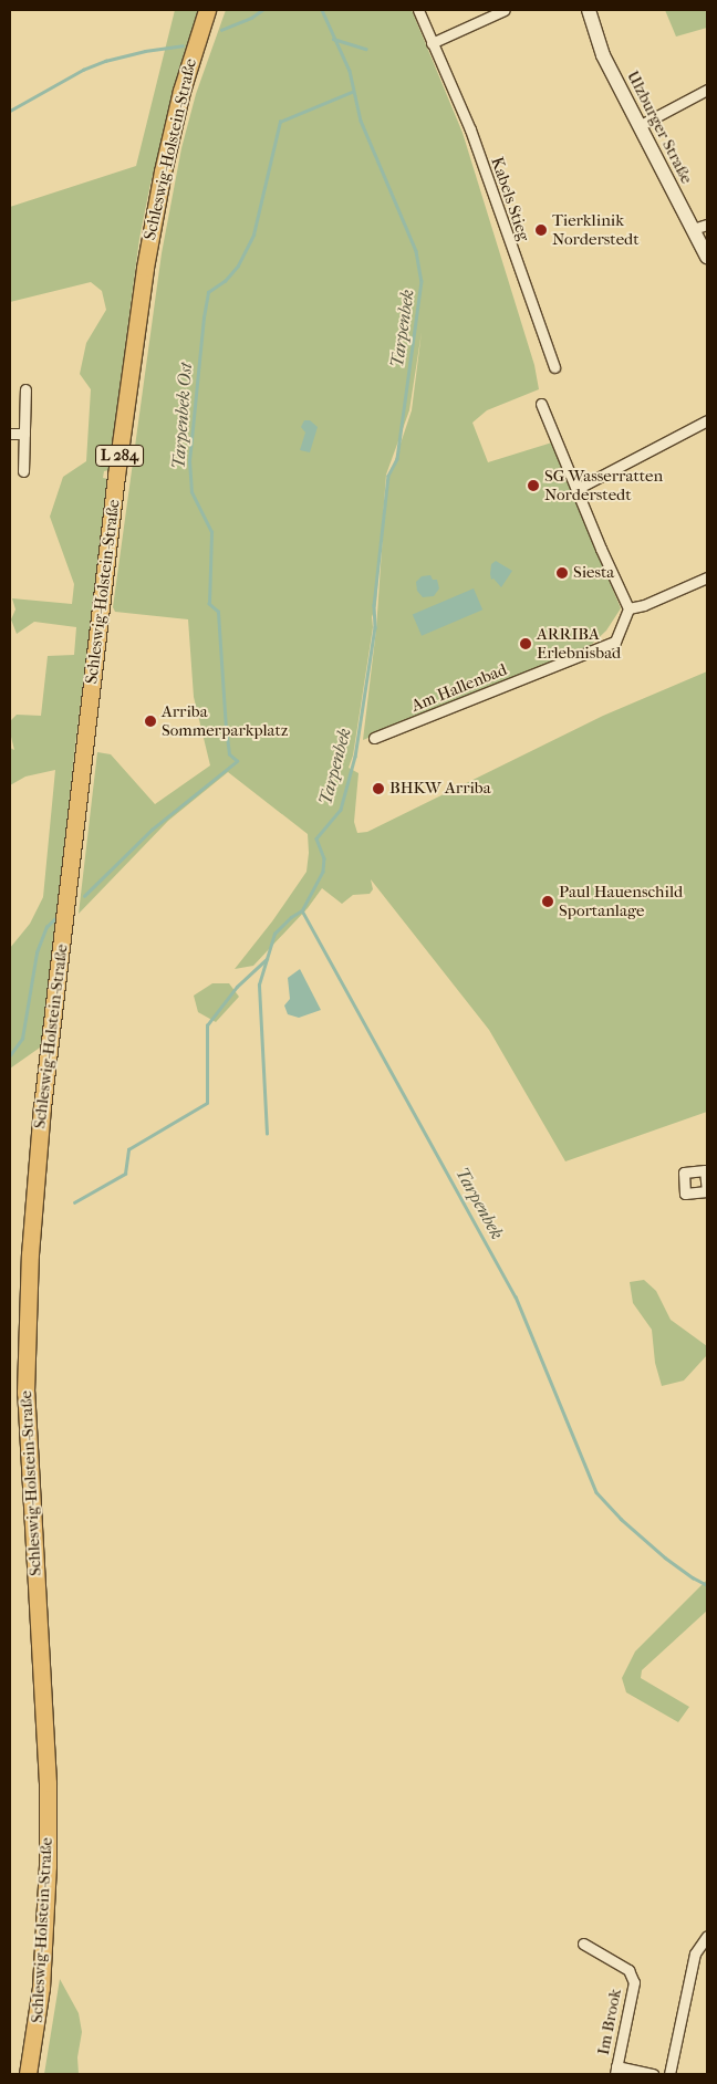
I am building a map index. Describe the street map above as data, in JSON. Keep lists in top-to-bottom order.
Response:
{
  "streets": {
    "main road": ["Ulzburger Straße", "Schleswig-Holstein-Straße", "L 284"],
    "street": ["Kabels Stieg", "Am Hallenbad", "Im Brook"]
  },
  "water": ["Tarpenbek", "Tarpenbek Ost"],
  "places": [
    "Tierklinik Norderstedt",
    "SG Wasserratten Norderstedt",
    "Siesta",
    "ARRIBA Erlebnisbad",
    "Arriba Sommerparkplatz",
    "BHKW Arriba",
    "Paul Hauenschild Sportanlage"
  ]
}
